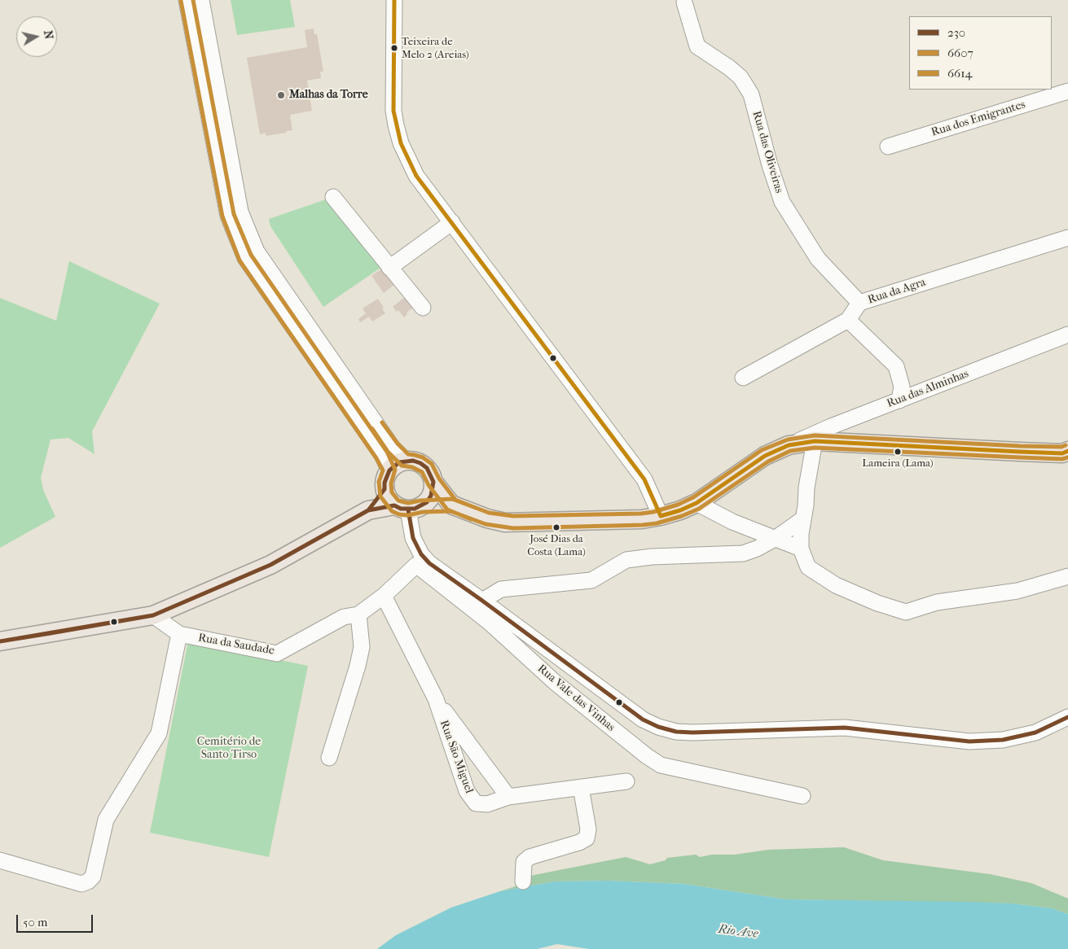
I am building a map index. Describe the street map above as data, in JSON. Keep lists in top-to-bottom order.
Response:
{
  "streets": {
    "street": [
      "Rua dos Emigrantes",
      "Rua das Oliveiras",
      "Rua da Agra",
      "Rua das Alminhas",
      "Rua da Saudade",
      "Rua Vale das Vinhas",
      "Rua São Miguel"
    ]
  },
  "crossings": [
    ["Rua das Oliveiras", "Rua da Agra"],
    ["Rua da Saudade", "Rua Vale das Vinhas"],
    ["Rua da Saudade", "Rua São Miguel"],
    ["Rua Vale das Vinhas", "Rua São Miguel"]
  ],
  "water": ["Rio Ave"],
  "parks": ["Cemitério de Santo Tirso"],
  "places": [
    "Teixeira de Melo 2 (Areias)",
    "Malhas da Torre",
    "Lameira (Lama)",
    "José Dias da Costa (Lama)"
  ],
  "lines": ["transit line 6614", "transit line 6607", "transit line 230"],
  "legend": ["230", "6607", "6614"],
  "scale_bar": "50 m",
  "north": "right"
}
